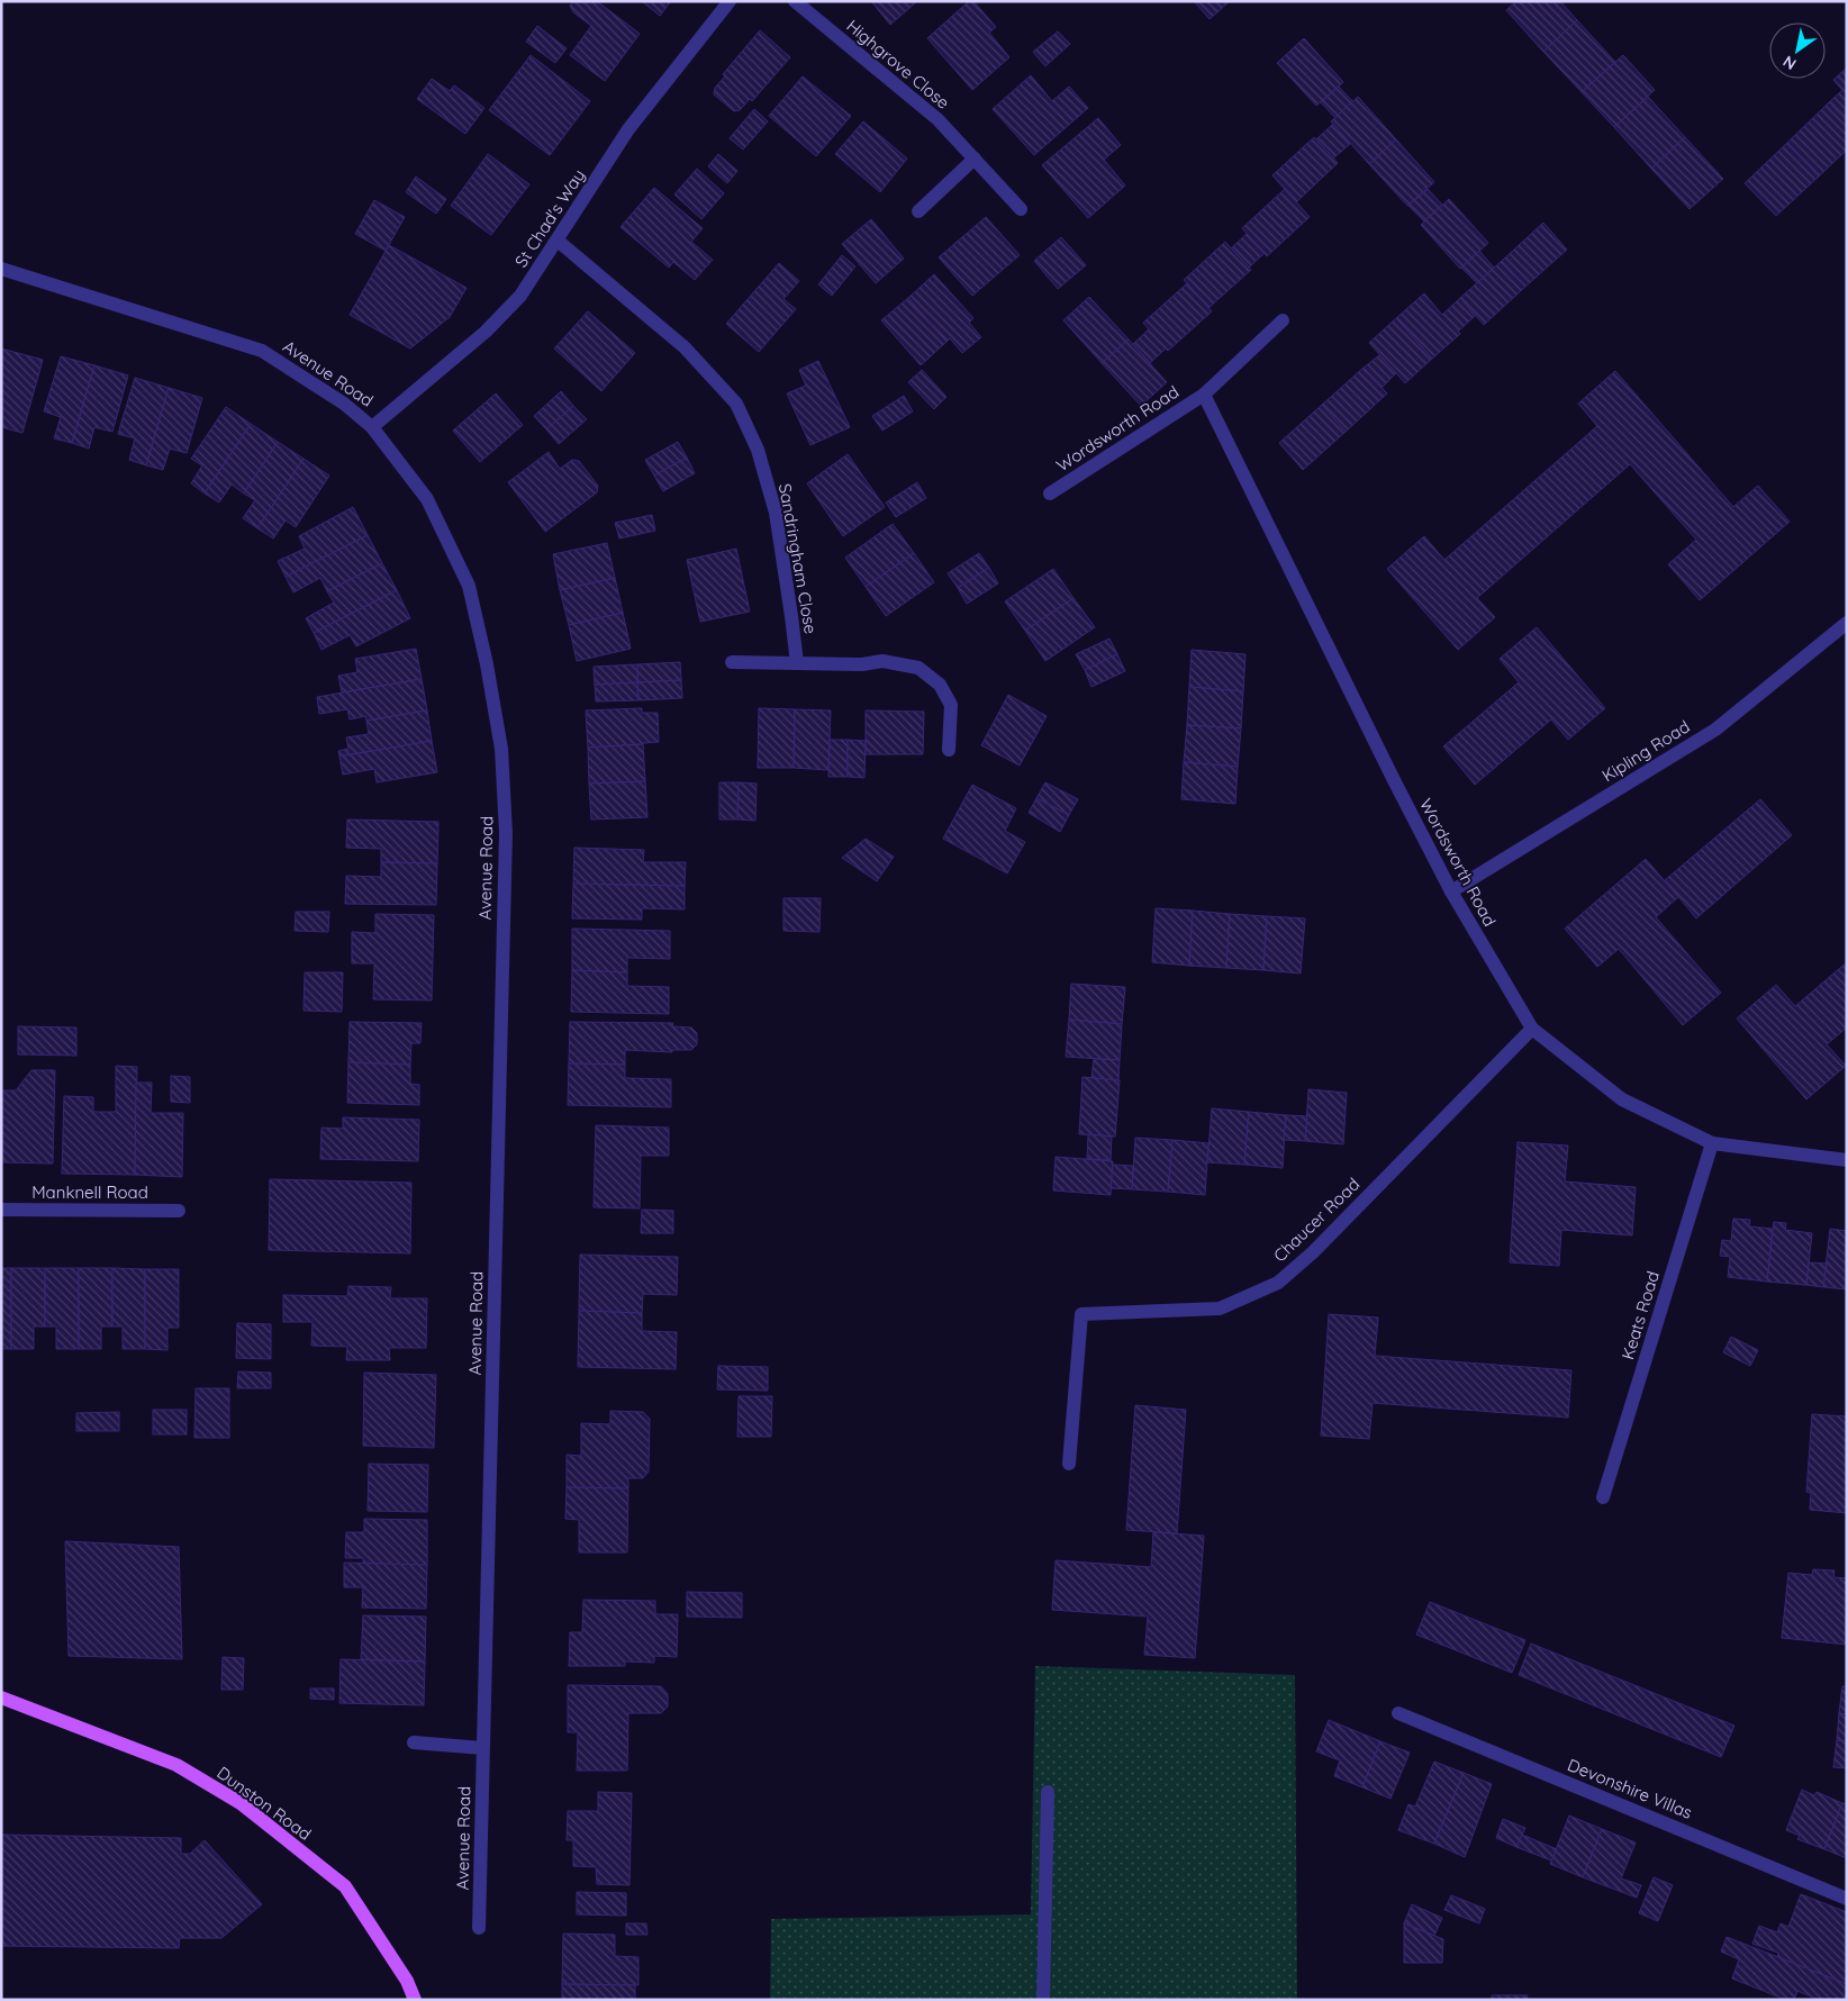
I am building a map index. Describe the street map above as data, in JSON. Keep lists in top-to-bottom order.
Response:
{
  "streets": {
    "main road": ["Dunston Road"],
    "street": [
      "Highgrove Close",
      "St Chad's Way",
      "Avenue Road",
      "Wordsworth Road",
      "Sandringham Close",
      "Kipling Road",
      "Manknell Road",
      "Chaucer Road",
      "Keats Road",
      "Devonshire Villas"
    ]
  },
  "crossings": [
    ["St Chad's Way", "Avenue Road"],
    ["St Chad's Way", "Sandringham Close"],
    ["Wordsworth Road", "Kipling Road"],
    ["Wordsworth Road", "Chaucer Road"],
    ["Wordsworth Road", "Keats Road"]
  ],
  "north": "bottom left"
}
